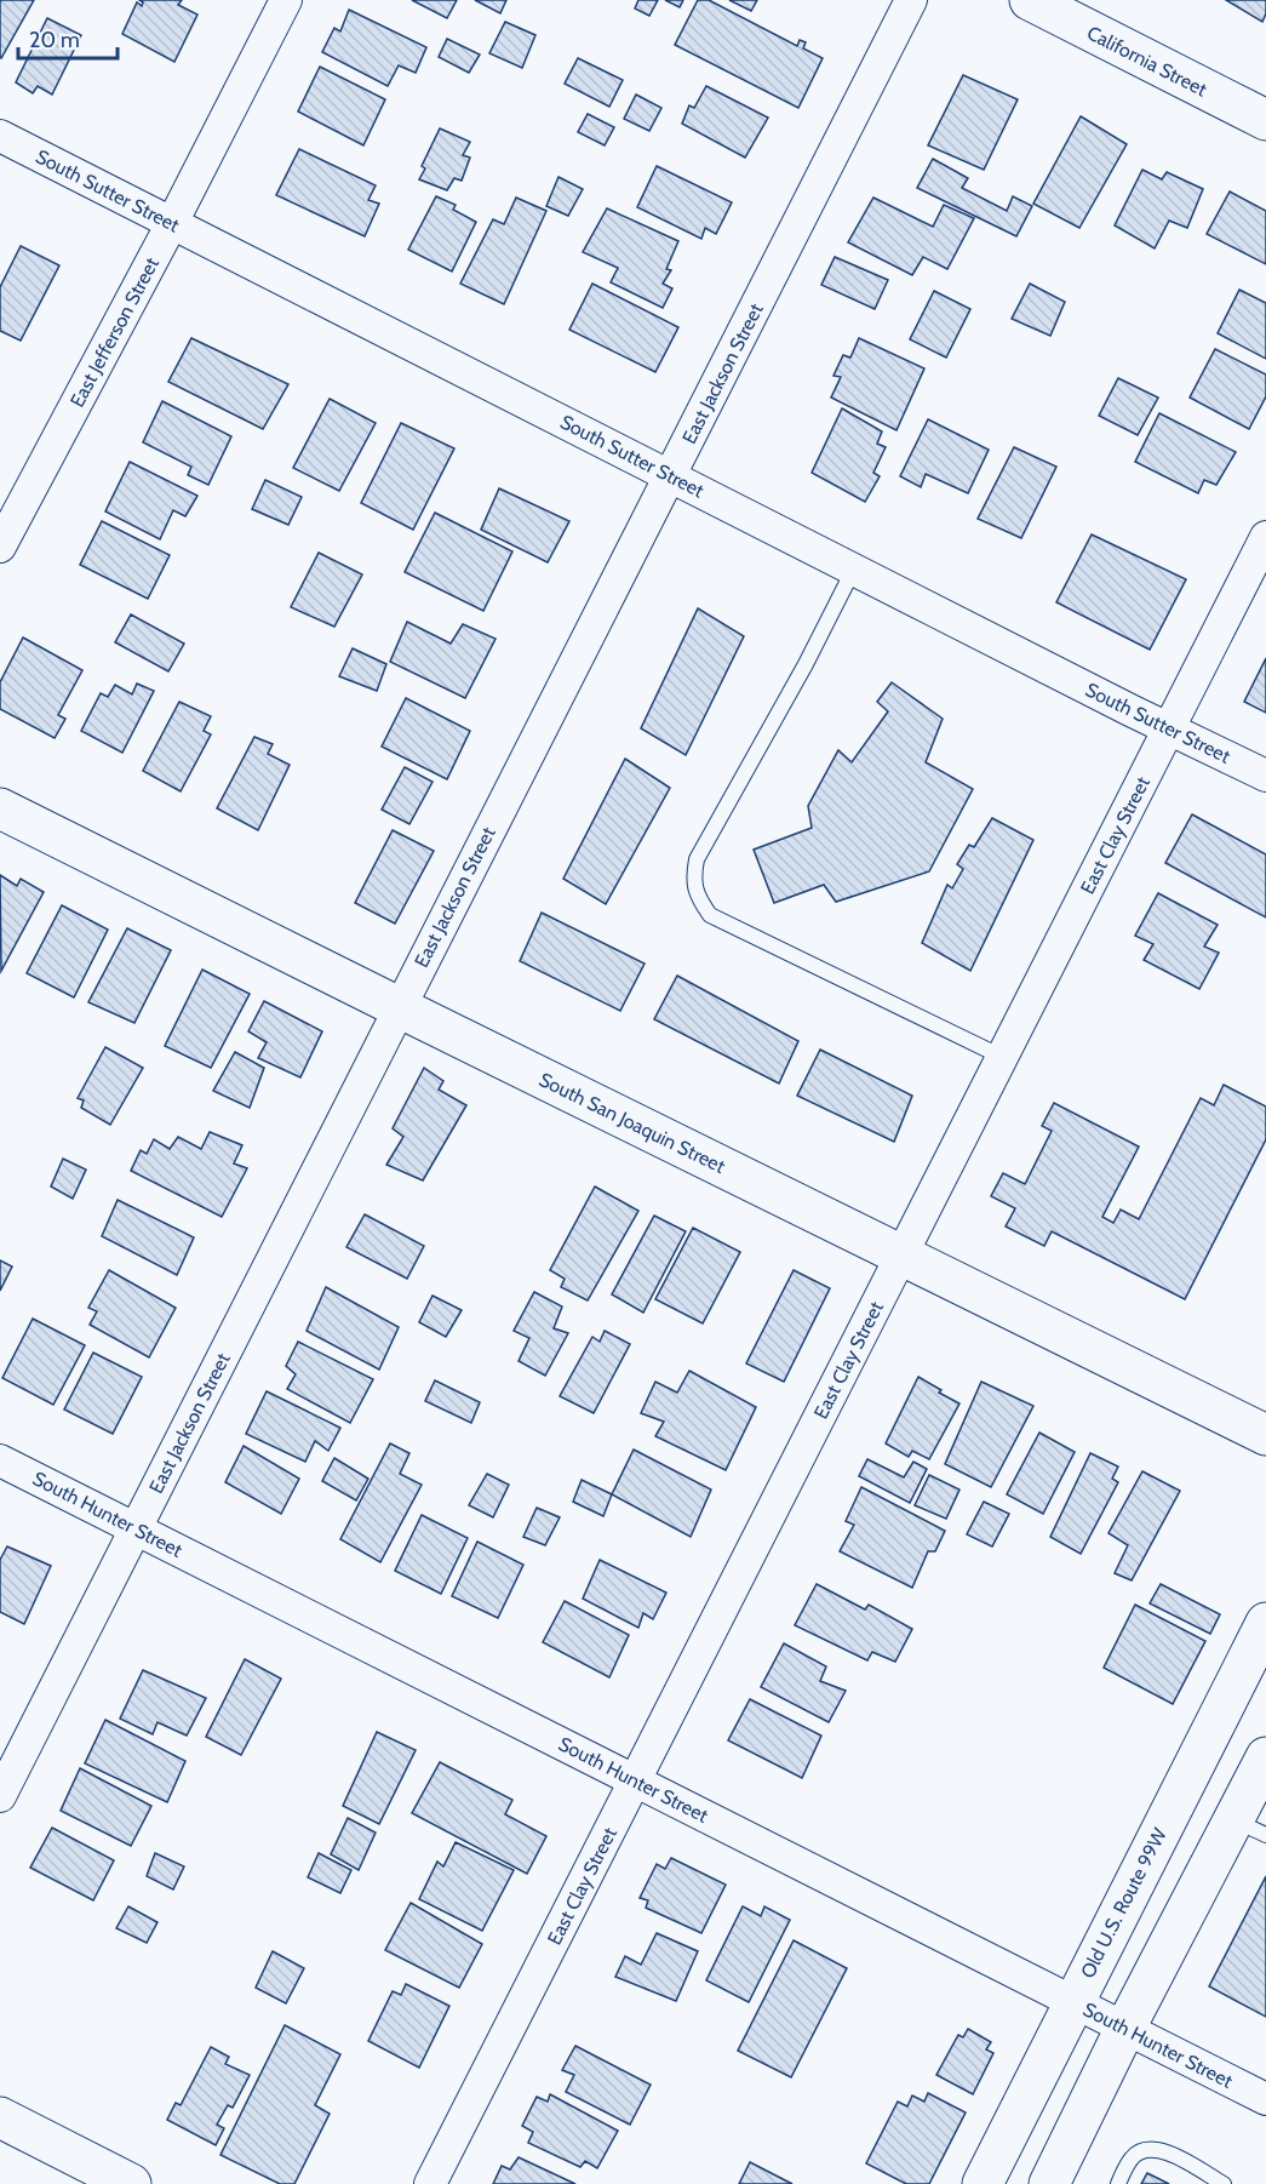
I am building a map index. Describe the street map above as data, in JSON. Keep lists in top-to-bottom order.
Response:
{
  "streets": {
    "street": [
      "California Street",
      "South Sutter Street",
      "East Jefferson Street",
      "East Jackson Street",
      "East Clay Street",
      "South San Joaquin Street",
      "South Hunter Street",
      "Old U.S. Route 99W"
    ]
  },
  "crossings": [
    ["South Sutter Street", "East Jefferson Street"],
    ["South Sutter Street", "East Jackson Street"],
    ["South Sutter Street", "East Clay Street"],
    ["East Jackson Street", "South San Joaquin Street"],
    ["East Jackson Street", "South Hunter Street"],
    ["East Clay Street", "South San Joaquin Street"],
    ["East Clay Street", "South Hunter Street"],
    ["South Hunter Street", "Old U.S. Route 99W"]
  ],
  "scale_bar": "20 m"
}
